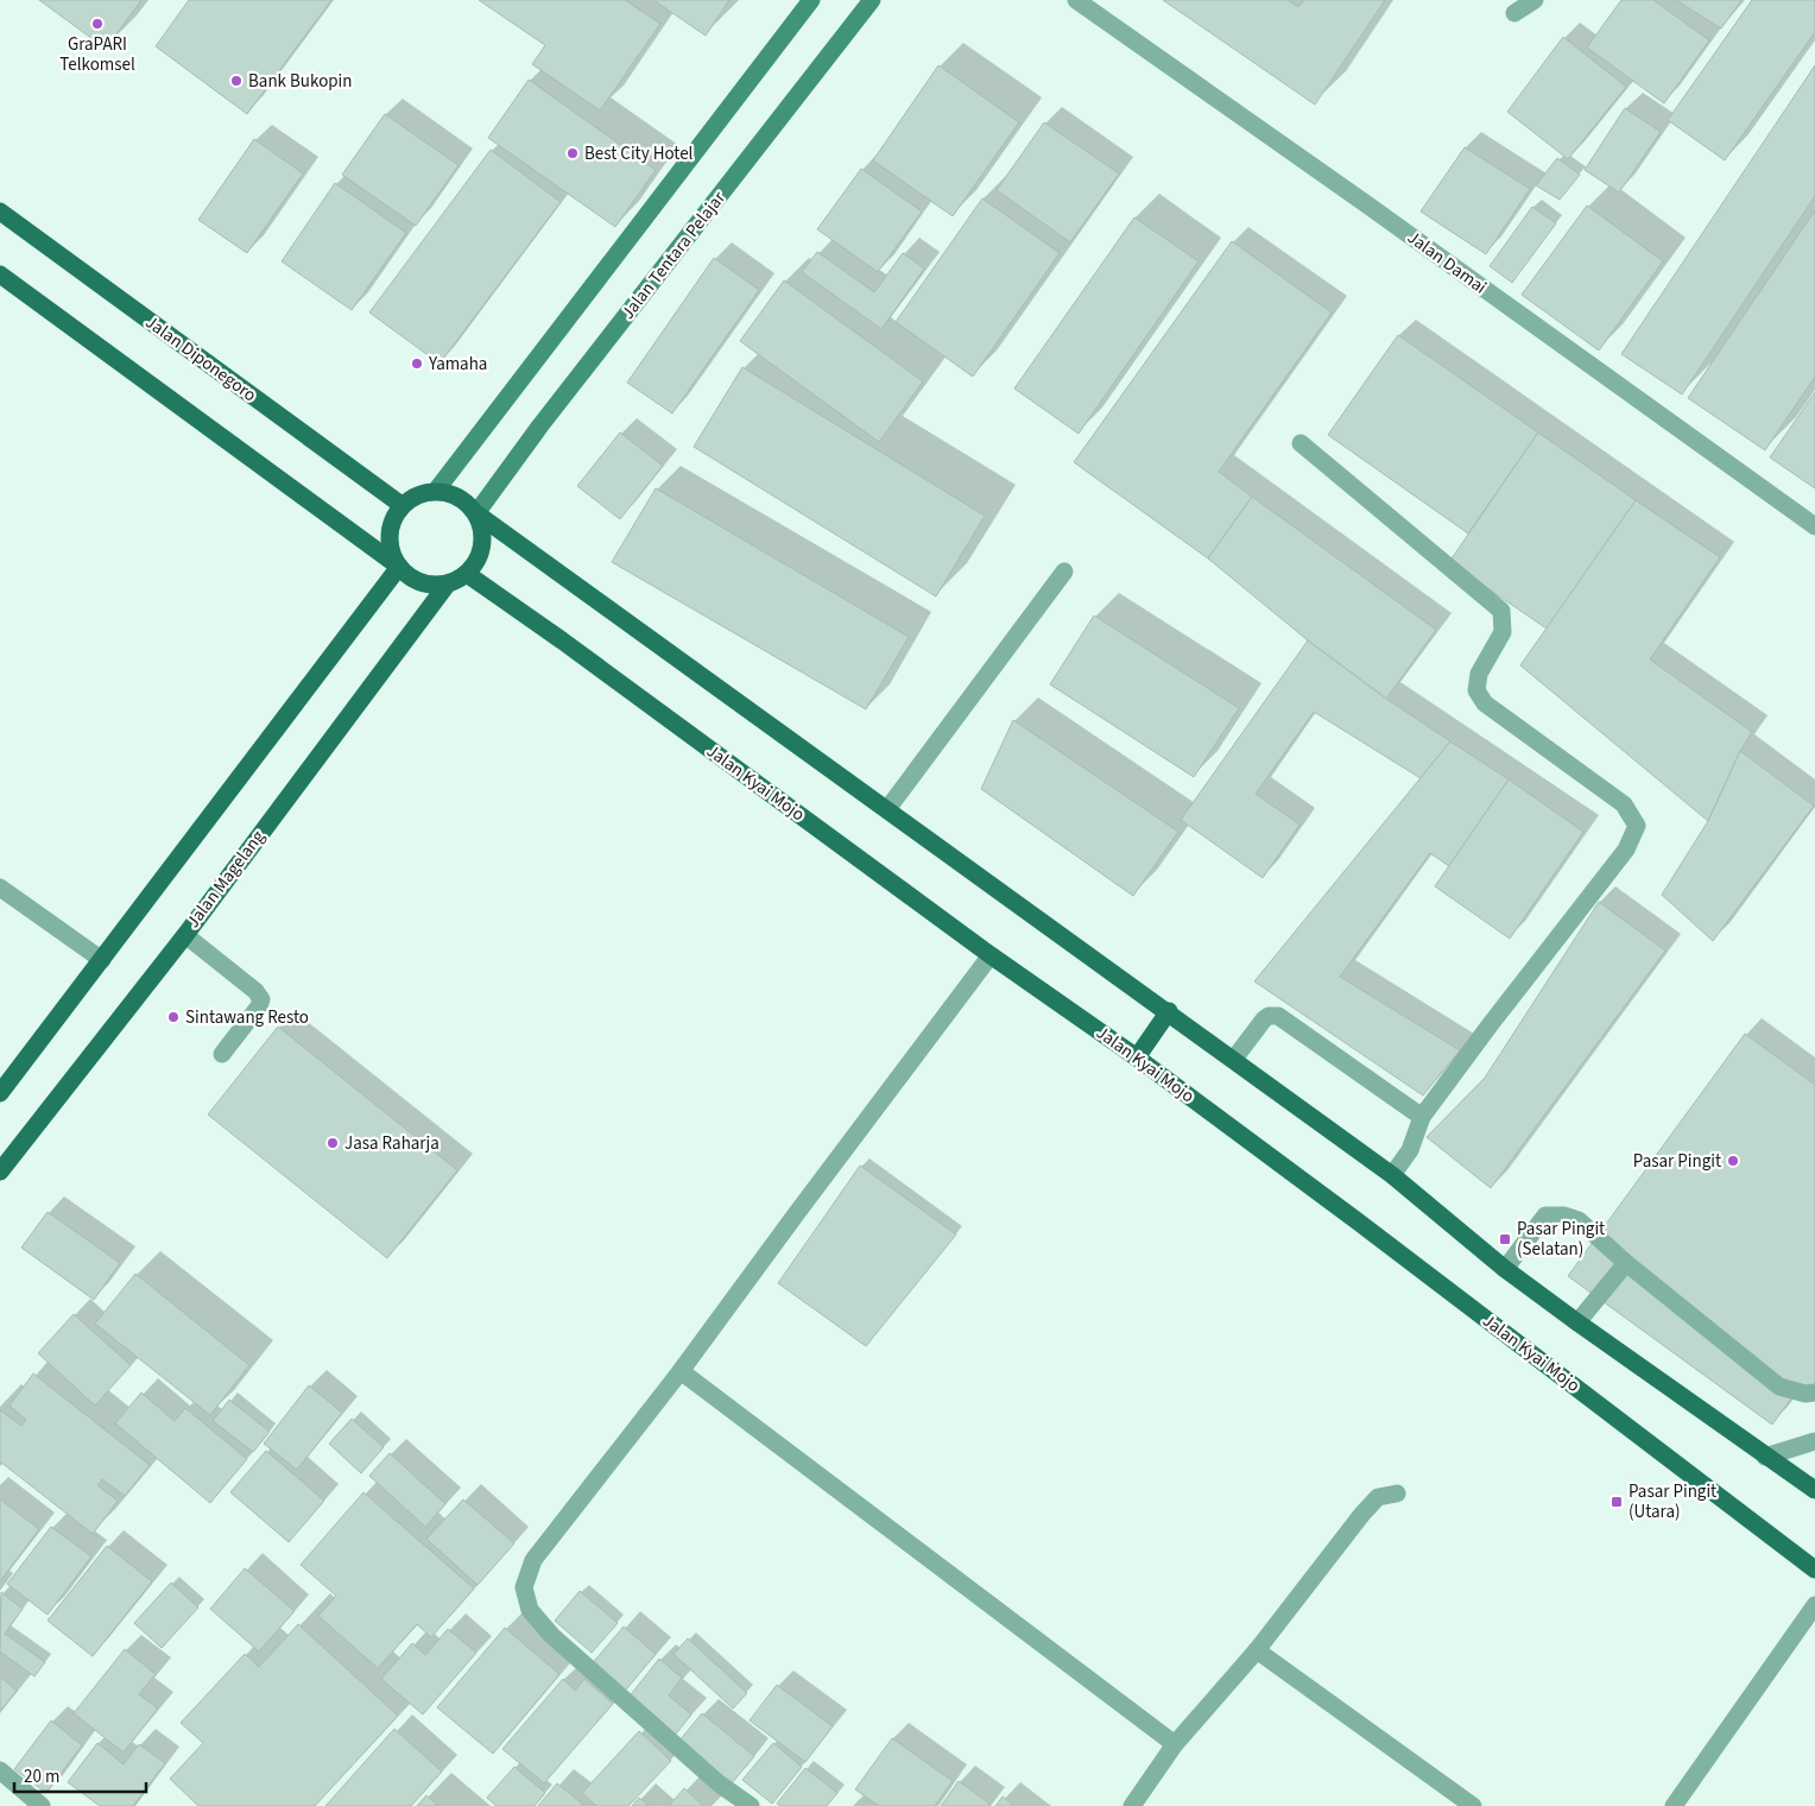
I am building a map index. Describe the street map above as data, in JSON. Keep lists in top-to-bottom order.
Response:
{
  "streets": {
    "main road": [
      "Jalan Tentara Pelajar",
      "Jalan Diponegoro",
      "Jalan Kyai Mojo",
      "Jalan Magelang"
    ],
    "street": ["Jalan Damai"]
  },
  "crossings": [
    ["Jalan Tentara Pelajar", "Jalan Diponegoro"],
    ["Jalan Tentara Pelajar", "Jalan Kyai Mojo"],
    ["Jalan Tentara Pelajar", "Jalan Magelang"],
    ["Jalan Diponegoro", "Jalan Kyai Mojo"],
    ["Jalan Diponegoro", "Jalan Magelang"],
    ["Jalan Kyai Mojo", "Jalan Magelang"]
  ],
  "places": {
    "other": [
      "GraPARI Telkomsel",
      "Bank Bukopin",
      "Best City Hotel",
      "Yamaha",
      "Sintawang Resto",
      "Jasa Raharja",
      "Pasar Pingit"
    ],
    "transit": ["Pasar Pingit (Selatan)", "Pasar Pingit (Utara)"]
  },
  "scale_bar": "20 m"
}
